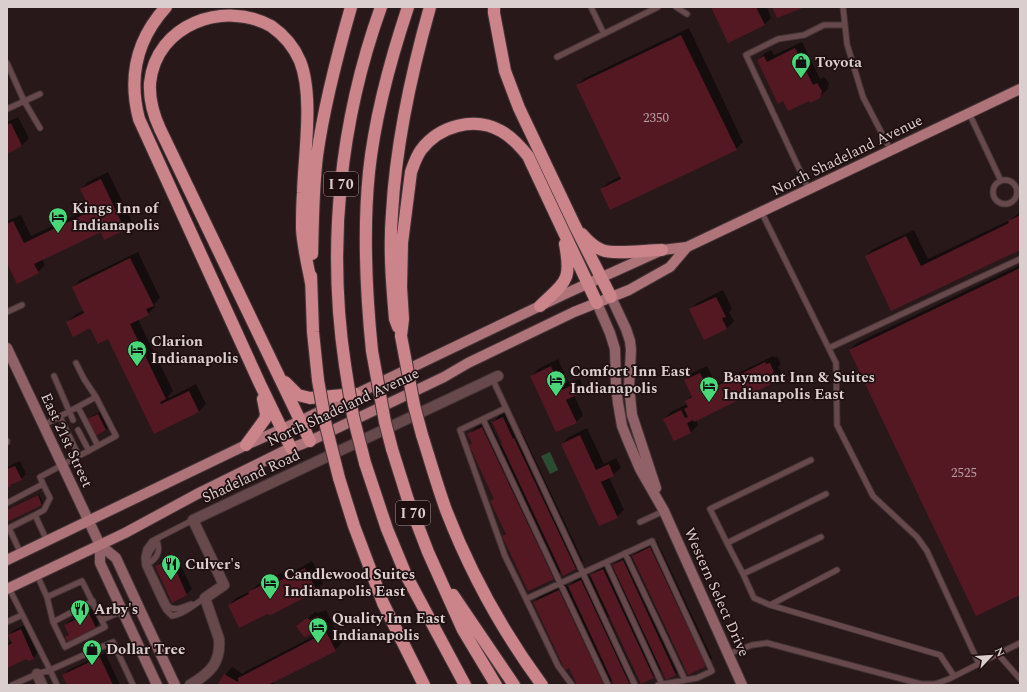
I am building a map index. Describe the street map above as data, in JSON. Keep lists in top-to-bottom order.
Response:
{
  "streets": {
    "highway": ["I 70"],
    "main road": ["North Shadeland Avenue"],
    "street": ["East 21st Street", "Shadeland Road", "Western Select Drive"]
  },
  "crossings": [
    ["North Shadeland Avenue", "East 21st Street"],
    ["North Shadeland Avenue", "Western Select Drive"]
  ],
  "places": {
    "shop": ["Toyota", "Dollar Tree"],
    "hotel": [
      "Kings Inn of Indianapolis",
      "Clarion Indianapolis",
      "Comfort Inn East Indianapolis",
      "Baymont Inn & Suites Indianapolis East",
      "Candlewood Suites Indianapolis East",
      "Quality Inn East Indianapolis"
    ],
    "restaurant": ["Culver's", "Arby's"]
  },
  "house_numbers": ["2350", "2525"],
  "north": "top right"
}
